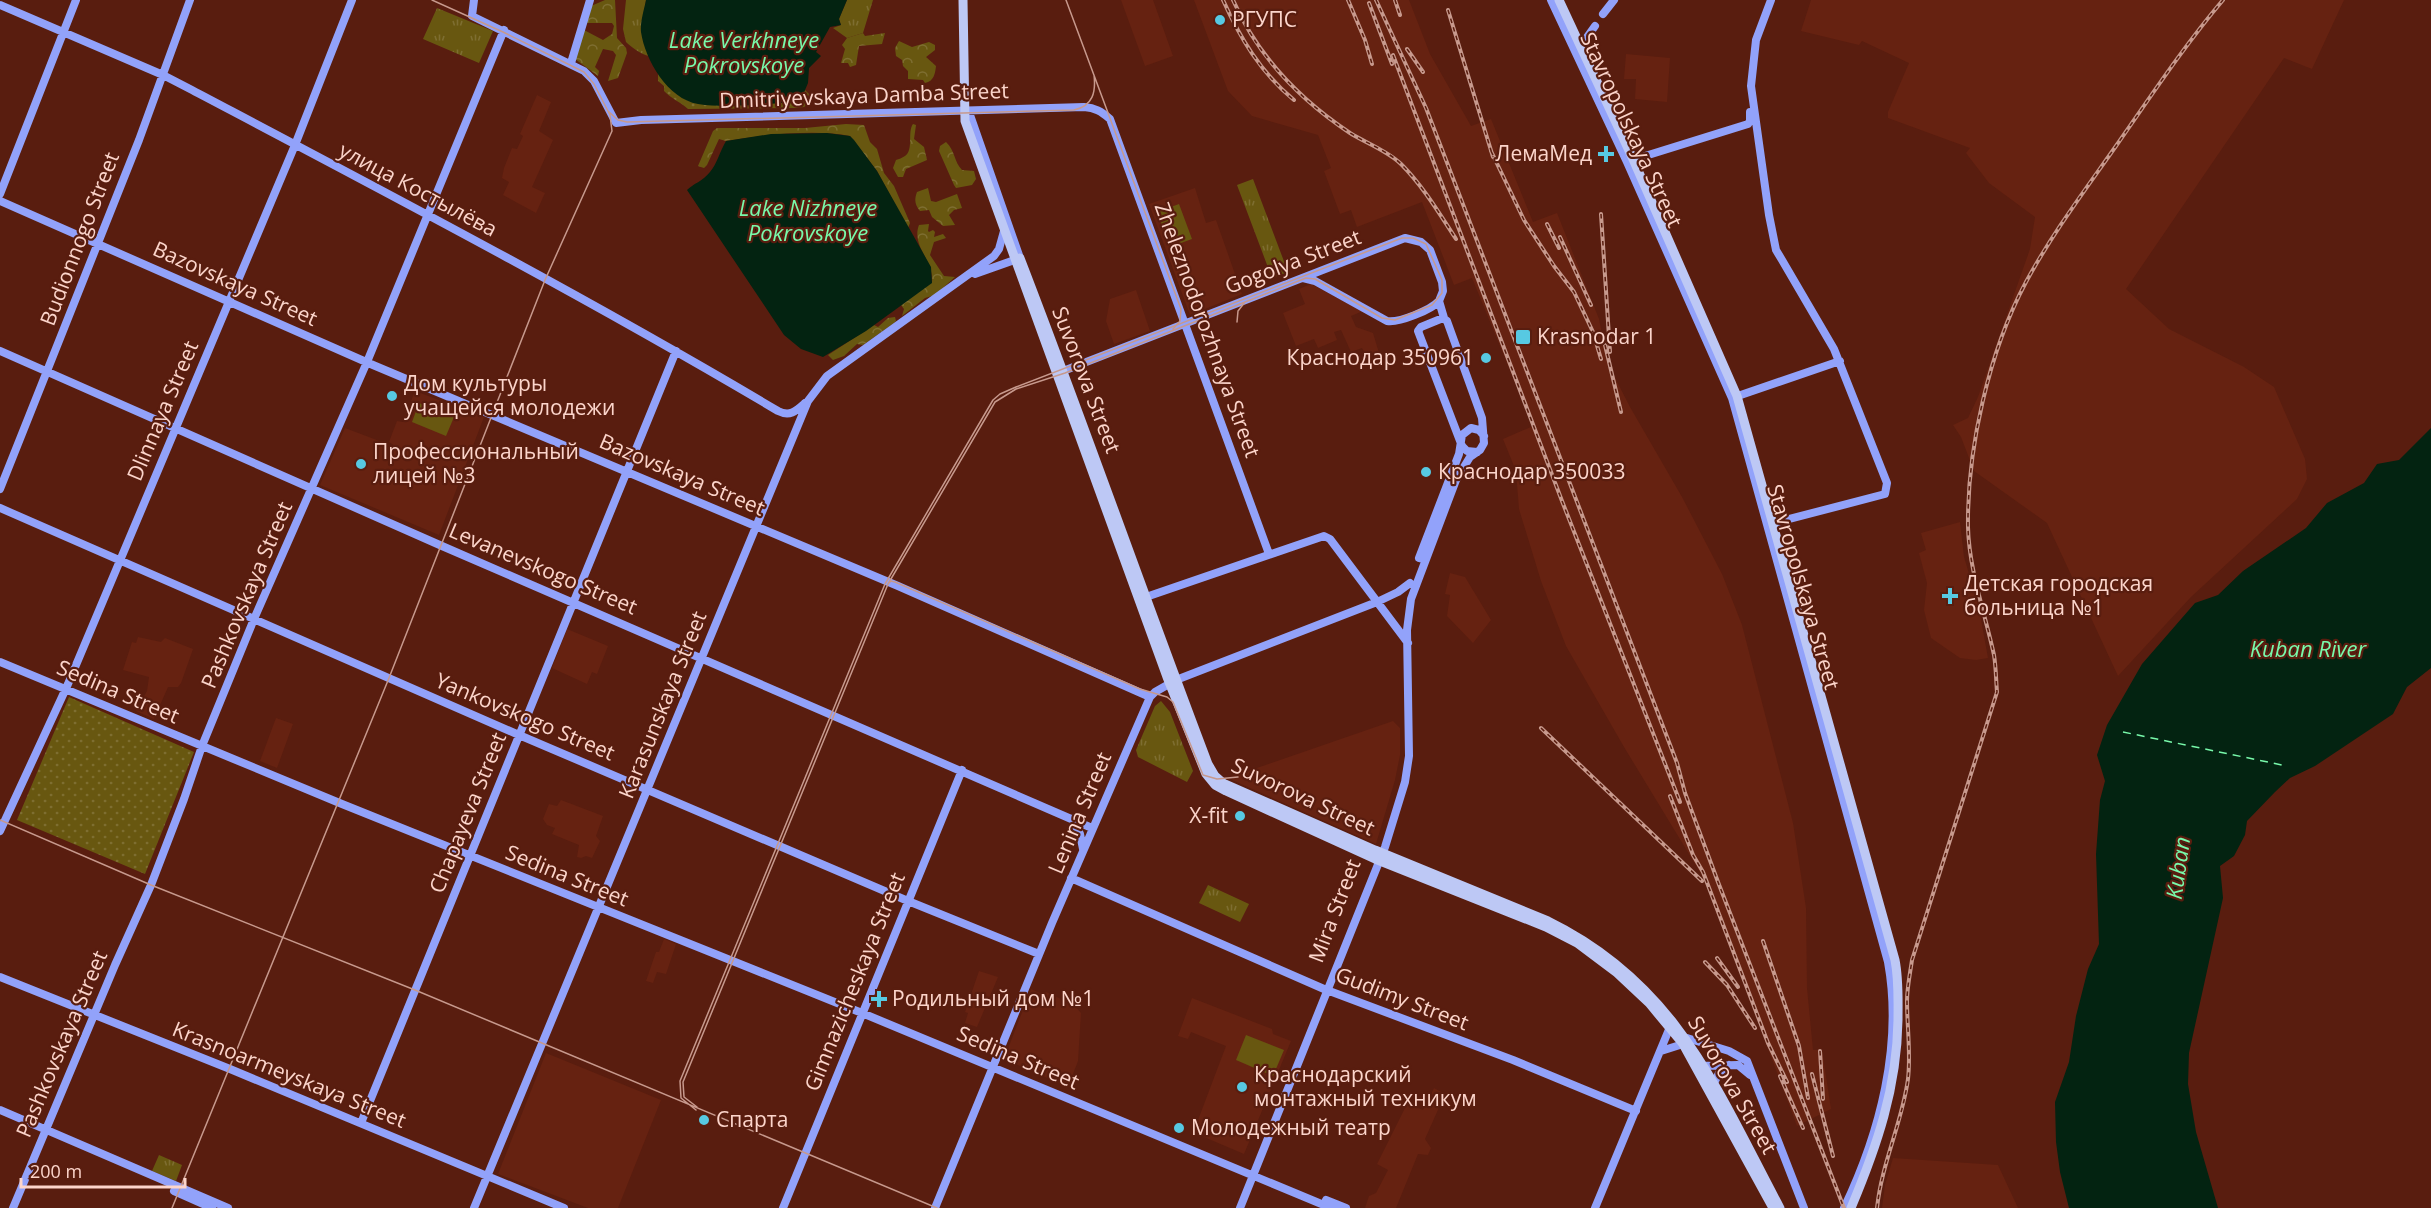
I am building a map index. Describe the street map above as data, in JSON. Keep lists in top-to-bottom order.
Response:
{
  "streets": {
    "main road": ["Stavropolskaya Street", "Suvorova Street"],
    "street": [
      "Dmitriyevskaya Damba Street",
      "улица Костылёва",
      "Budionnogo Street",
      "Gogolya Street",
      "Bazovskaya Street",
      "Zheleznodorozhnaya Street",
      "Dlinnaya Street",
      "Levanevskogo Street",
      "Pashkovskaya Street",
      "Sedina Street",
      "Karasunskaya Street",
      "Yankovskogo Street",
      "Chapayeva Street",
      "Lenina Street",
      "Mira Street",
      "Gimnazicheskaya Street",
      "Gudimy Street",
      "Krasnoarmeyskaya Street"
    ]
  },
  "crossings": [
    ["Dmitriyevskaya Damba Street", "Zheleznodorozhnaya Street"],
    ["Dmitriyevskaya Damba Street", "Suvorova Street"],
    ["улица Костылёва", "Budionnogo Street"],
    ["улица Костылёва", "Dlinnaya Street"],
    ["улица Костылёва", "Pashkovskaya Street"],
    ["улица Костылёва", "Karasunskaya Street"],
    ["улица Костылёва", "Chapayeva Street"],
    ["Budionnogo Street", "Bazovskaya Street"],
    ["Budionnogo Street", "Levanevskogo Street"],
    ["Gogolya Street", "Zheleznodorozhnaya Street"],
    ["Gogolya Street", "Suvorova Street"],
    ["Gogolya Street", "Mira Street"],
    ["Bazovskaya Street", "Dlinnaya Street"],
    ["Bazovskaya Street", "Pashkovskaya Street"],
    ["Bazovskaya Street", "Karasunskaya Street"],
    ["Bazovskaya Street", "Chapayeva Street"],
    ["Bazovskaya Street", "Lenina Street"],
    ["Suvorova Street", "Karasunskaya Street"],
    ["Suvorova Street", "Lenina Street"],
    ["Suvorova Street", "Mira Street"],
    ["Dlinnaya Street", "Levanevskogo Street"],
    ["Dlinnaya Street", "Sedina Street"],
    ["Dlinnaya Street", "Yankovskogo Street"],
    ["Levanevskogo Street", "Pashkovskaya Street"],
    ["Levanevskogo Street", "Karasunskaya Street"],
    ["Levanevskogo Street", "Chapayeva Street"],
    ["Levanevskogo Street", "Lenina Street"],
    ["Levanevskogo Street", "Gimnazicheskaya Street"],
    ["Pashkovskaya Street", "Sedina Street"],
    ["Pashkovskaya Street", "Yankovskogo Street"],
    ["Pashkovskaya Street", "Krasnoarmeyskaya Street"],
    ["Sedina Street", "Karasunskaya Street"],
    ["Sedina Street", "Chapayeva Street"],
    ["Sedina Street", "Lenina Street"],
    ["Sedina Street", "Mira Street"],
    ["Sedina Street", "Gimnazicheskaya Street"],
    ["Karasunskaya Street", "Yankovskogo Street"],
    ["Karasunskaya Street", "Krasnoarmeyskaya Street"],
    ["Yankovskogo Street", "Chapayeva Street"],
    ["Yankovskogo Street", "Lenina Street"],
    ["Yankovskogo Street", "Gimnazicheskaya Street"],
    ["Chapayeva Street", "Krasnoarmeyskaya Street"],
    ["Lenina Street", "Mira Street"],
    ["Lenina Street", "Gudimy Street"],
    ["Mira Street", "Gudimy Street"]
  ],
  "water": [
    "Lake Verkhneye Pokrovskoye",
    "Lake Nizhneye Pokrovskoye",
    "Kuban River",
    "Kuban"
  ],
  "places": {
    "other": [
      "РГУПС",
      "Краснодар 350961",
      "Дом культуры учащейся молодежи",
      "Профессиональный лицей №3",
      "Краснодар 350033",
      "X-fit",
      "Краснодарский монтажный техникум",
      "Спарта",
      "Молодежный театр"
    ],
    "health": ["ЛемаМед", "Детская городская больница №1", "Родильный дом №1"],
    "transit": ["Krasnodar 1"]
  },
  "scale_bar": "200 m"
}
